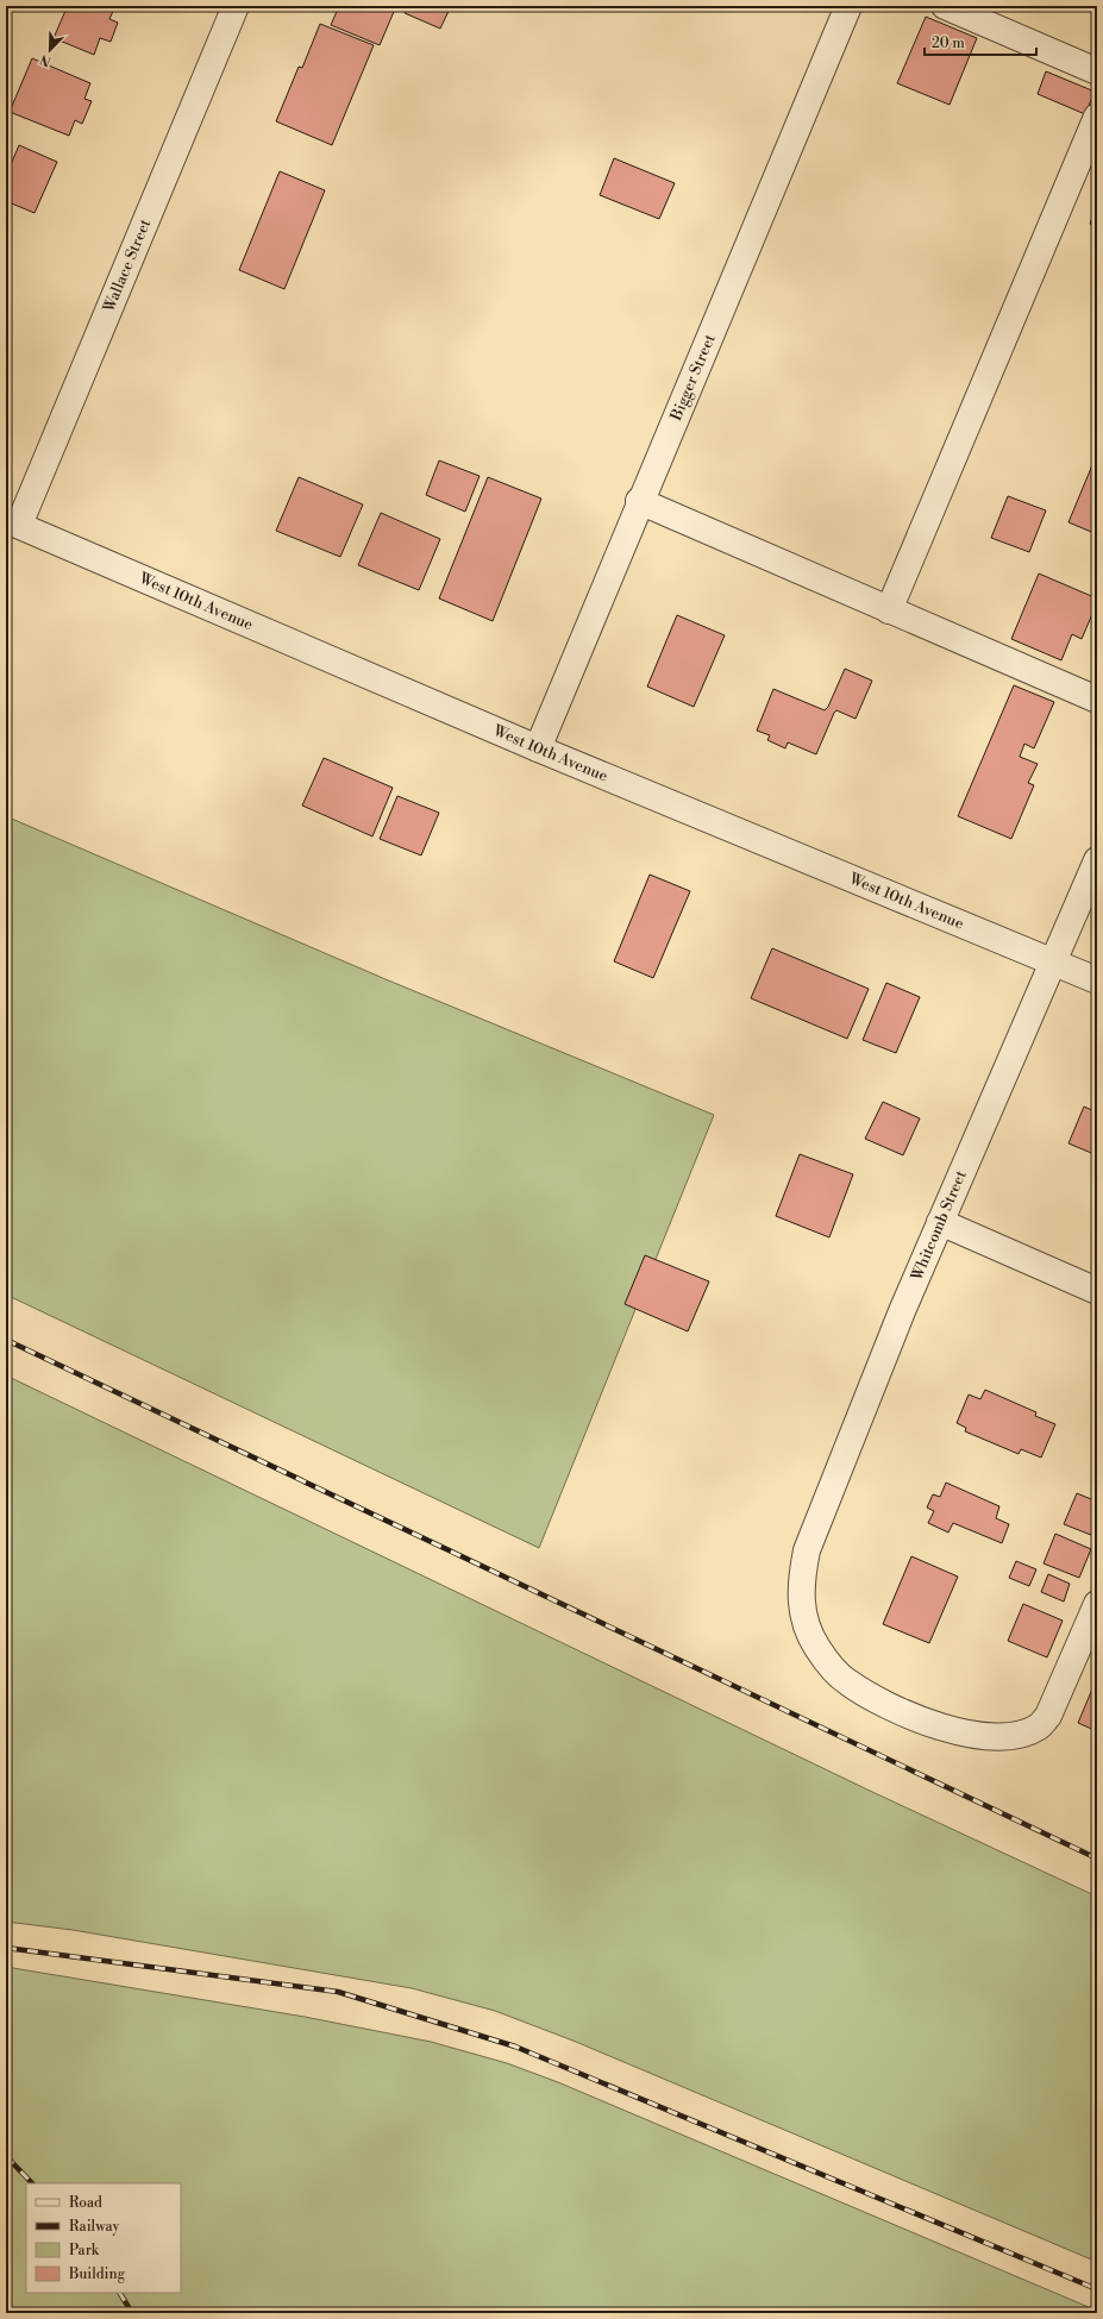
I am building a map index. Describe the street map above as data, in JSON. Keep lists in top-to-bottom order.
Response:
{
  "streets": {
    "street": [
      "Wallace Street",
      "Bigger Street",
      "West 10th Avenue",
      "Whitcomb Street"
    ]
  },
  "crossings": [
    ["Wallace Street", "West 10th Avenue"],
    ["Bigger Street", "West 10th Avenue"],
    ["West 10th Avenue", "Whitcomb Street"]
  ],
  "legend": [
    "Road",
    "Railway",
    "Park",
    "Building"
  ],
  "scale_bar": "20 m",
  "north": "bottom left"
}
